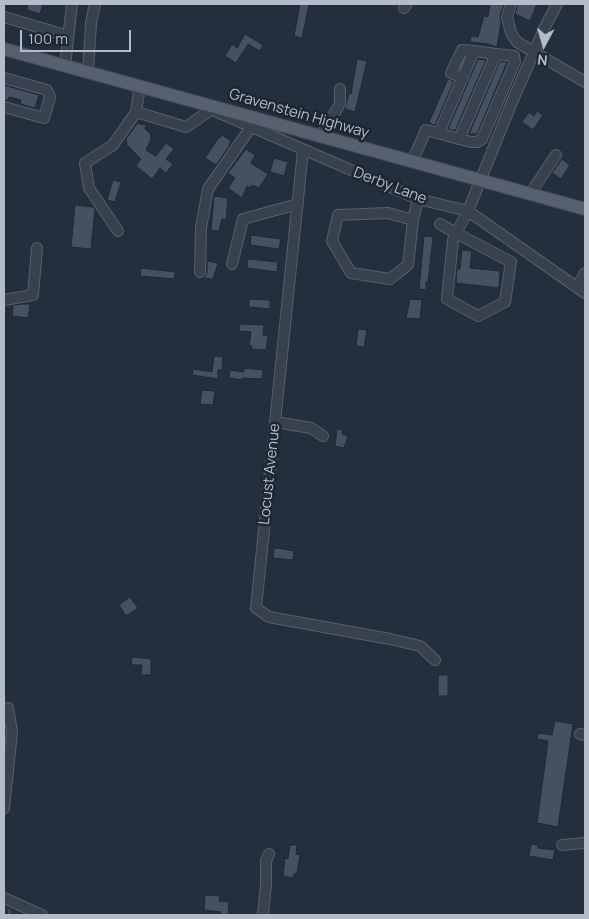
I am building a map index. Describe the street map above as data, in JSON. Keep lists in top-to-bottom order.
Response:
{
  "streets": {
    "main road": ["Gravenstein Highway"],
    "street": ["Derby Lane", "Locust Avenue"]
  },
  "crossings": [
    ["Gravenstein Highway", "Derby Lane"],
    ["Derby Lane", "Locust Avenue"]
  ],
  "scale_bar": "100 m",
  "north": "bottom"
}
